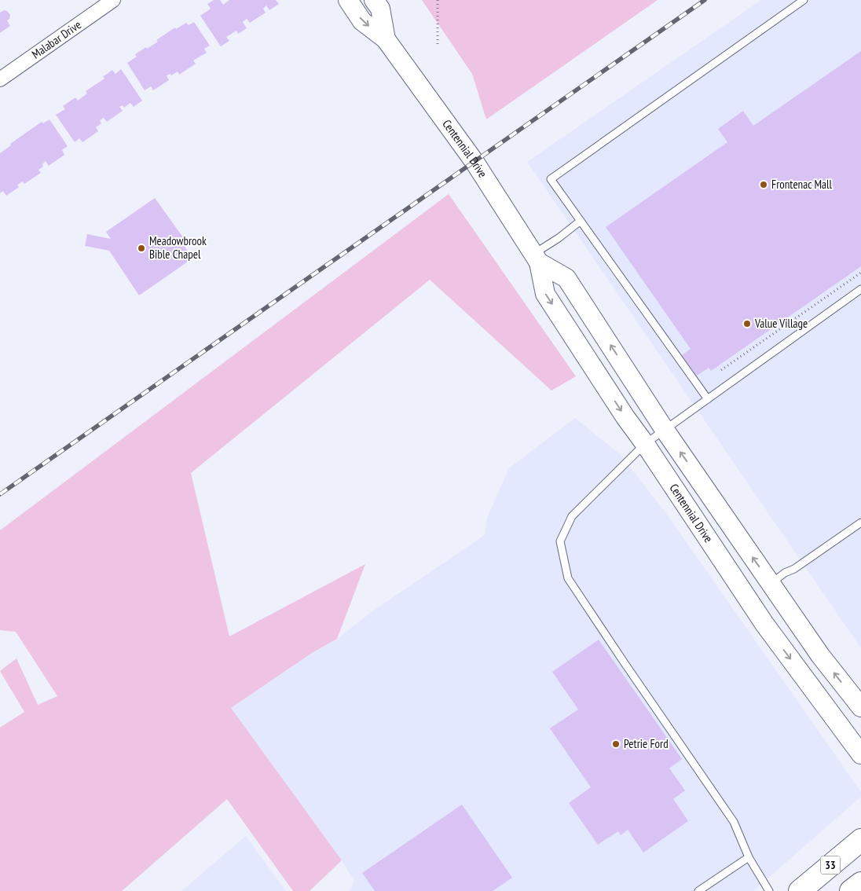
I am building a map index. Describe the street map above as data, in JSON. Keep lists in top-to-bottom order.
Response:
{
  "streets": {
    "main road": ["Centennial Drive", "33"],
    "street": ["Malabar Drive"]
  },
  "places": [
    "Frontenac Mall",
    "Meadowbrook Bible Chapel",
    "Value Village",
    "Petrie Ford"
  ]
}
